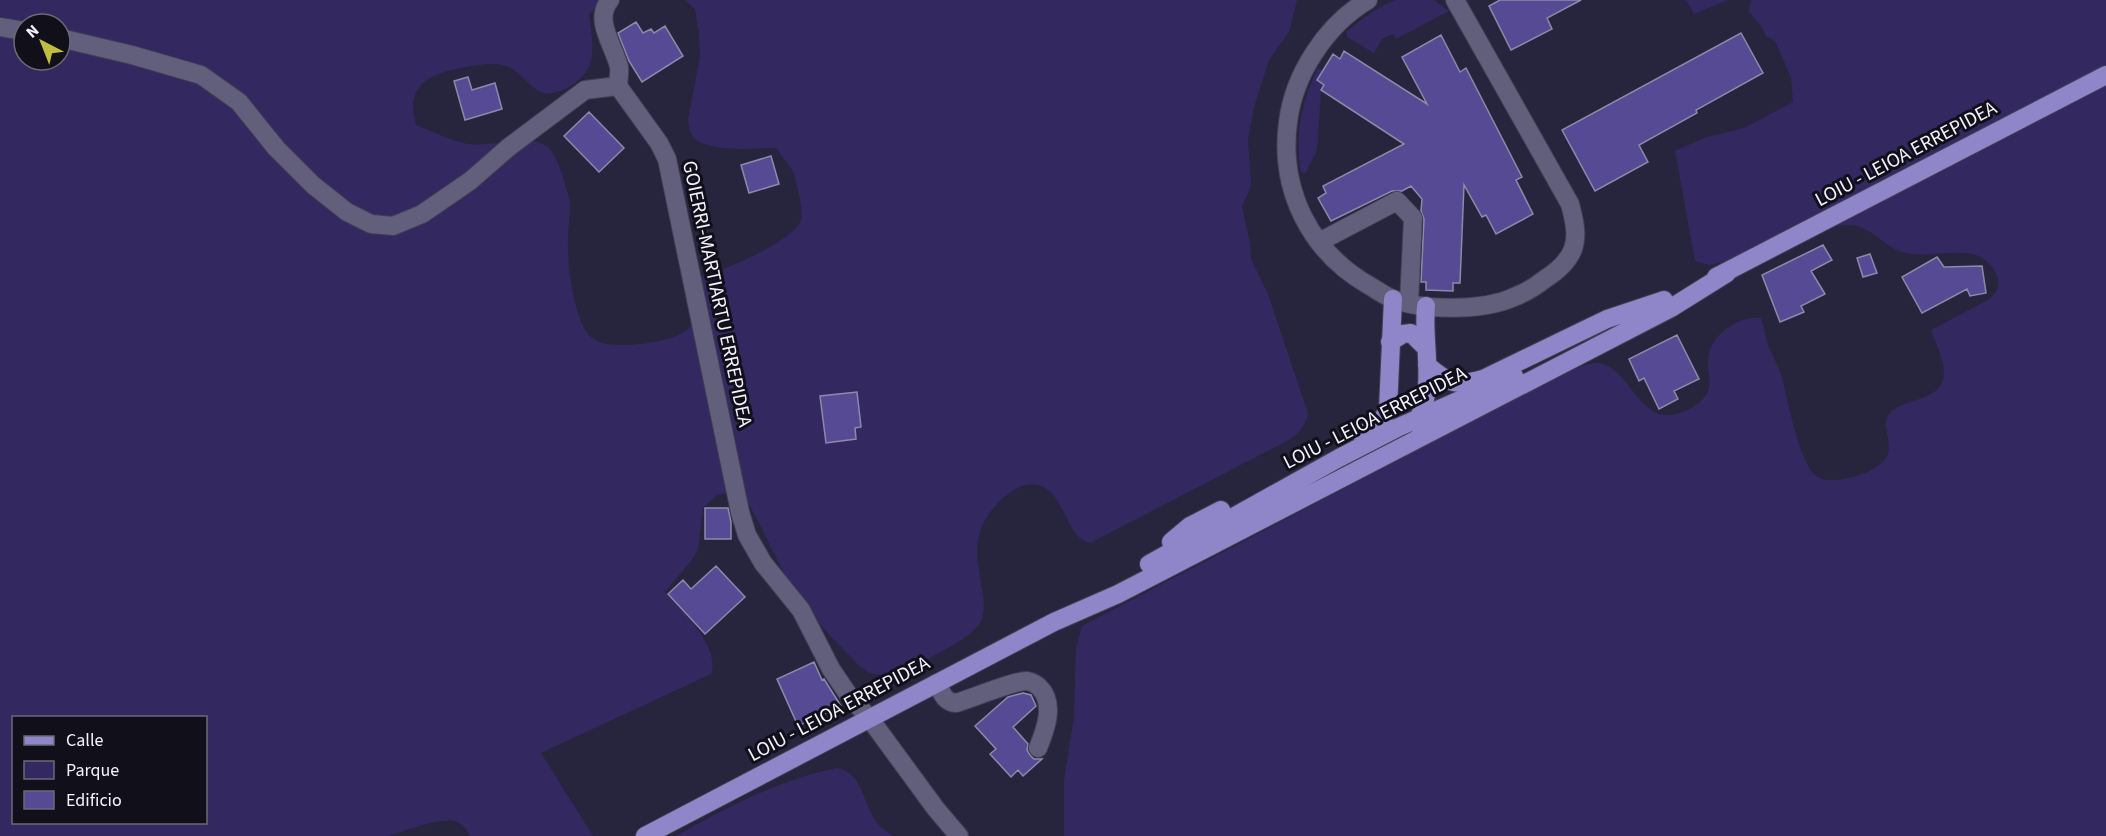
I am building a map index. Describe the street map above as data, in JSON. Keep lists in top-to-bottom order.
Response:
{
  "streets": {
    "main road": ["LOIU - LEIOA ERREPIDEA"],
    "street": ["GOIERRI-MARTIARTU ERREPIDEA"]
  },
  "crossings": [
    ["LOIU - LEIOA ERREPIDEA", "GOIERRI-MARTIARTU ERREPIDEA"]
  ],
  "legend": ["Calle", "Parque", "Edificio"],
  "north": "top left"
}
